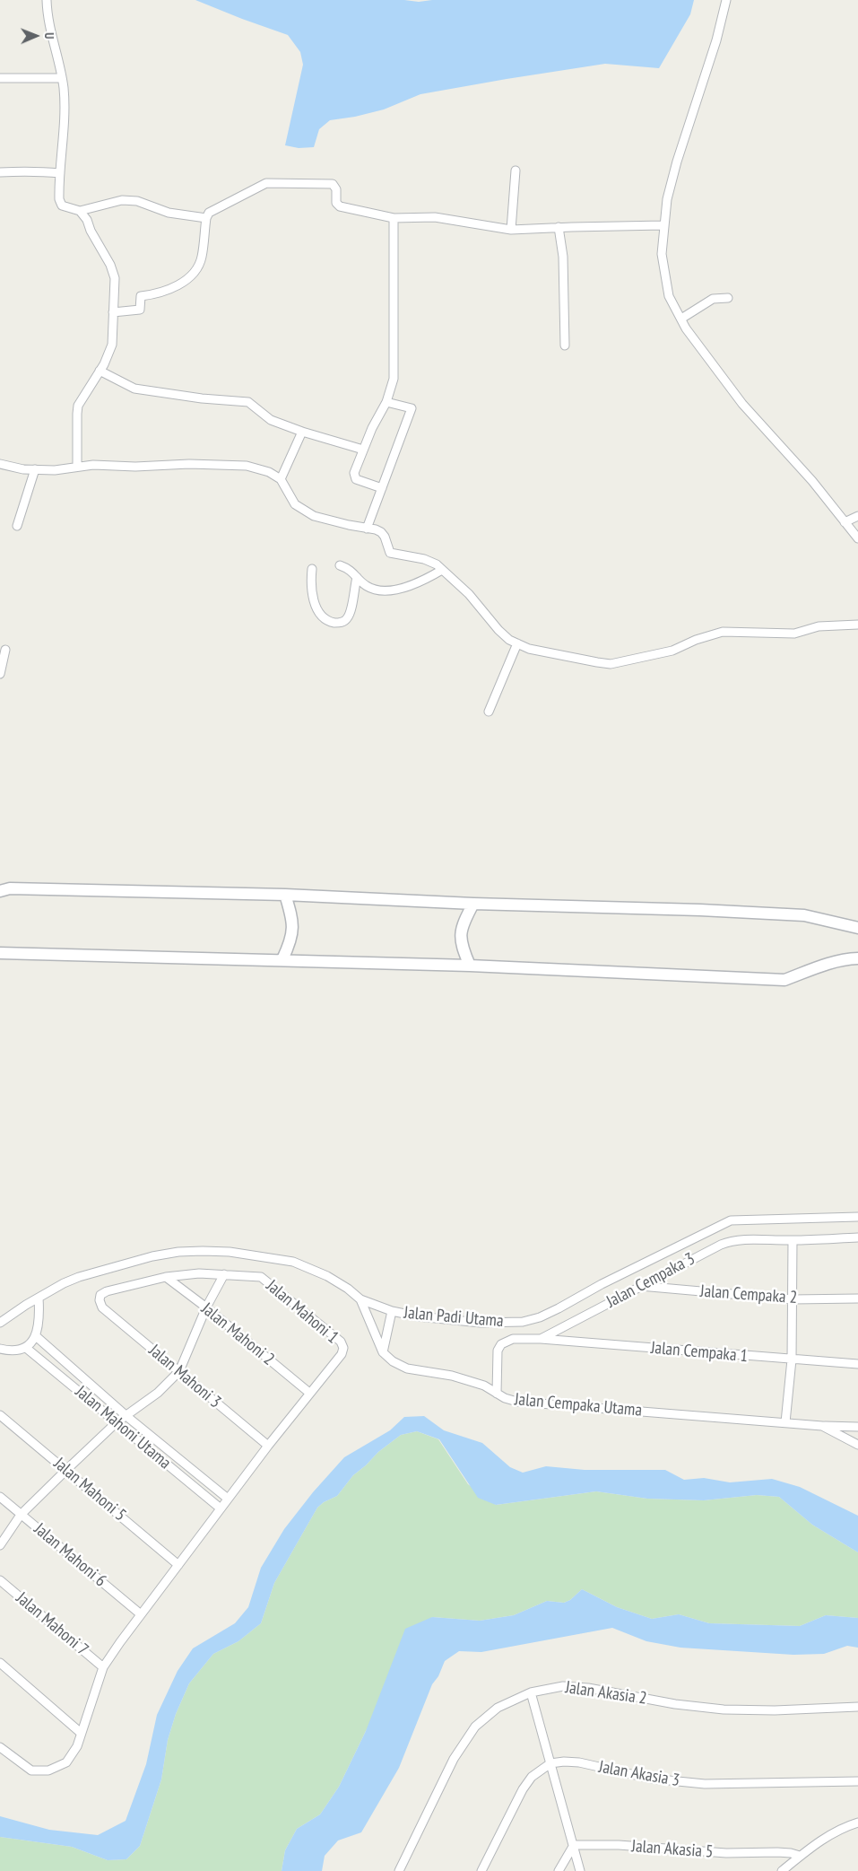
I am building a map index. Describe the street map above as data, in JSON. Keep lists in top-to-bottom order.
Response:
{
  "streets": {
    "street": [
      "Jalan Cempaka 3",
      "Jalan Cempaka 2",
      "Jalan Mahoni 1",
      "Jalan Padi Utama",
      "Jalan Mahoni 2",
      "Jalan Cempaka 1",
      "Jalan Mahoni 3",
      "Jalan Cempaka Utama",
      "Jalan Mahoni Utama",
      "Jalan Mahoni 5",
      "Jalan Mahoni 6",
      "Jalan Mahoni 7",
      "Jalan Akasia 2",
      "Jalan Akasia 3",
      "Jalan Akasia 5"
    ]
  },
  "crossings": [
    ["Jalan Cempaka 3", "Jalan Cempaka 2"],
    ["Jalan Cempaka 3", "Jalan Cempaka 1"],
    ["Jalan Cempaka 3", "Jalan Cempaka Utama"],
    ["Jalan Mahoni 1", "Jalan Mahoni 2"],
    ["Jalan Mahoni 2", "Jalan Mahoni 3"]
  ],
  "north": "right"
}
